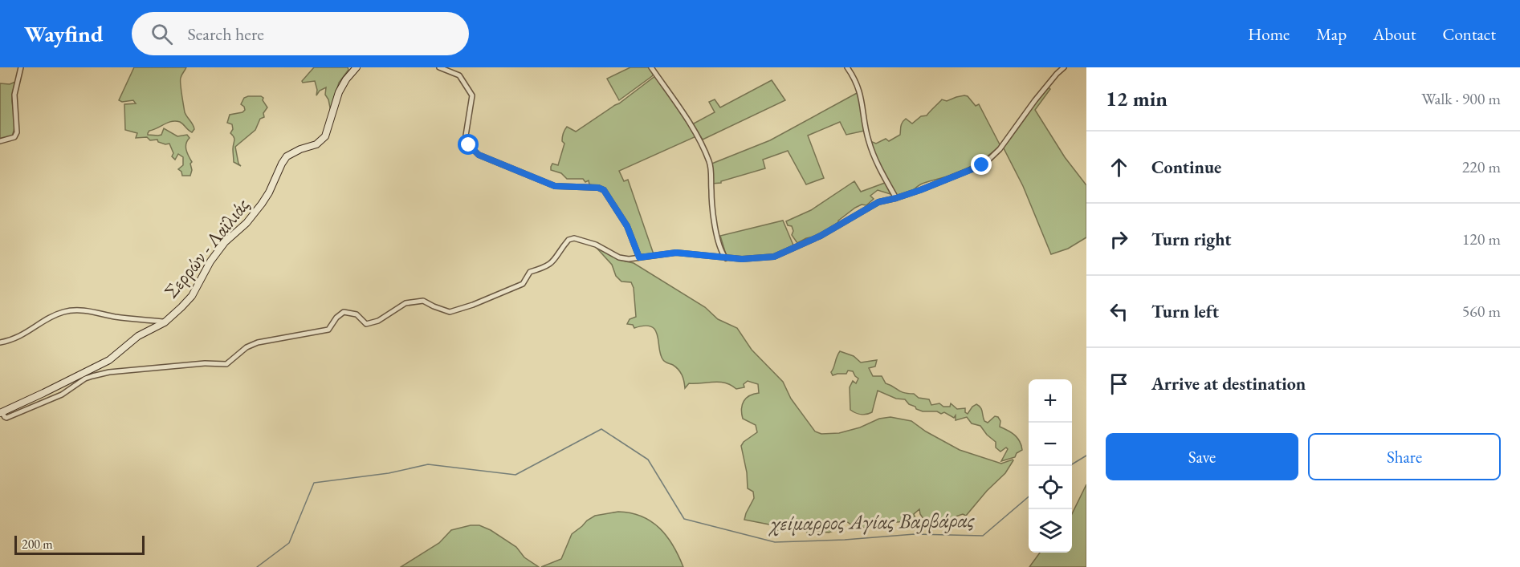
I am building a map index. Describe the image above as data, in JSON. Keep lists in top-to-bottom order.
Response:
{
  "streets": {
    "main road": ["Σερρών - Λαϊλιάς"]
  },
  "water": ["χείμαρρος Αγίας Βαρβάρας"],
  "scale_bar": "200 m",
  "page": {
    "header": "Wayfind",
    "search": "Search here",
    "nav": [
      "Home",
      "Map",
      "About",
      "Contact"
    ],
    "heading": ["12 min", "Walk · 900 m"],
    "list": [
      ["Continue", "220 m"],
      ["Turn right", "120 m"],
      ["Turn left", "560 m"],
      "Arrive at destination"
    ],
    "map_buttons": ["+", "−"],
    "buttons": ["Save", "Share"],
    "scale": "200 m"
  }
}
